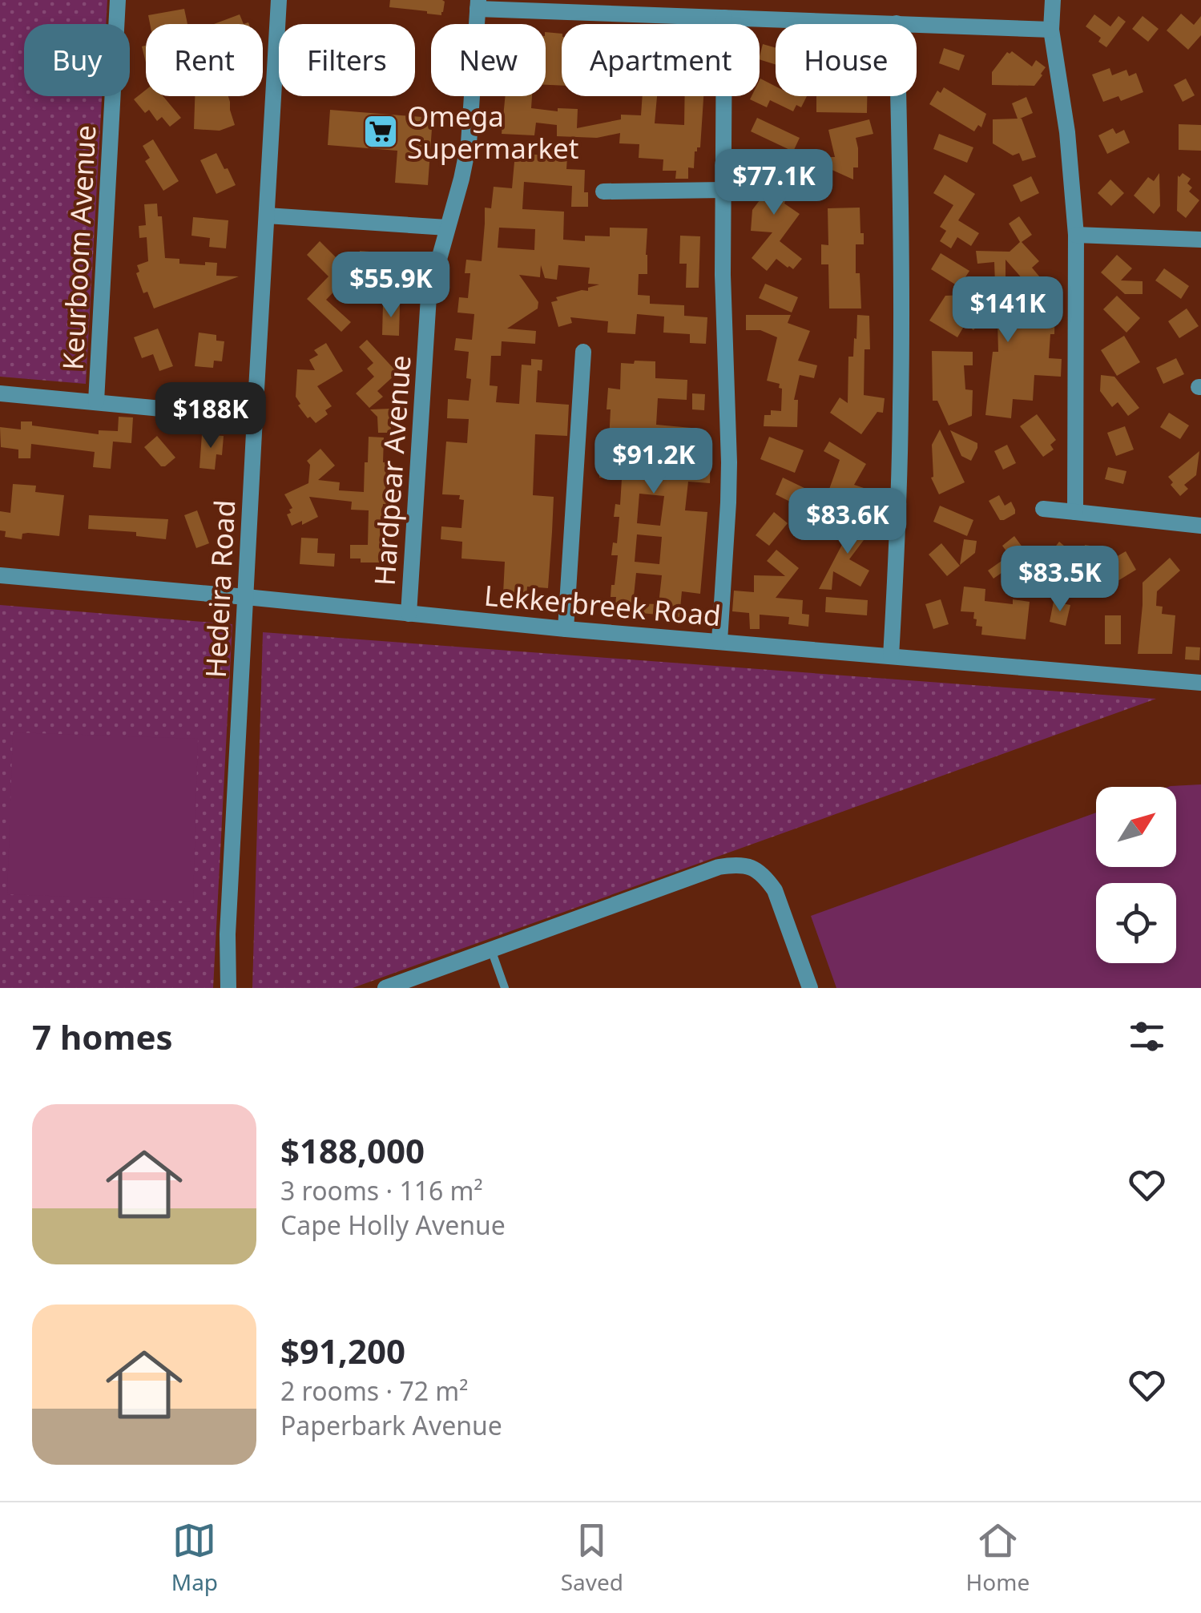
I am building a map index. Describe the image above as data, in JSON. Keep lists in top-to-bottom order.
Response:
{
  "streets": {
    "street": [
      "Keurboom Avenue",
      "Hardpear Avenue",
      "Hedeira Road",
      "Lekkerbreek Road"
    ]
  },
  "crossings": [
    ["Hardpear Avenue", "Lekkerbreek Road"],
    ["Hedeira Road", "Lekkerbreek Road"]
  ],
  "places": {
    "supermarket": ["Omega Supermarket"]
  },
  "north": "top right",
  "page": {
    "chip": [
      "Buy",
      "Rent",
      "Filters",
      "New",
      "Apartment",
      "House"
    ],
    "price": [
      "$77.1K",
      "$55.9K",
      "$141K",
      "$188K",
      "$91.2K",
      "$83.6K",
      "$83.5K"
    ],
    "heading": "7 homes",
    "list": [
      {
        "name": "$188,000",
        "note": "3 rooms · 116 m² · Cape Holly Avenue"
      },
      {
        "name": "$91,200",
        "note": "2 rooms · 72 m² · Paperbark Avenue"
      }
    ],
    "tabs": ["Map", "Saved", "Home"]
  }
}
